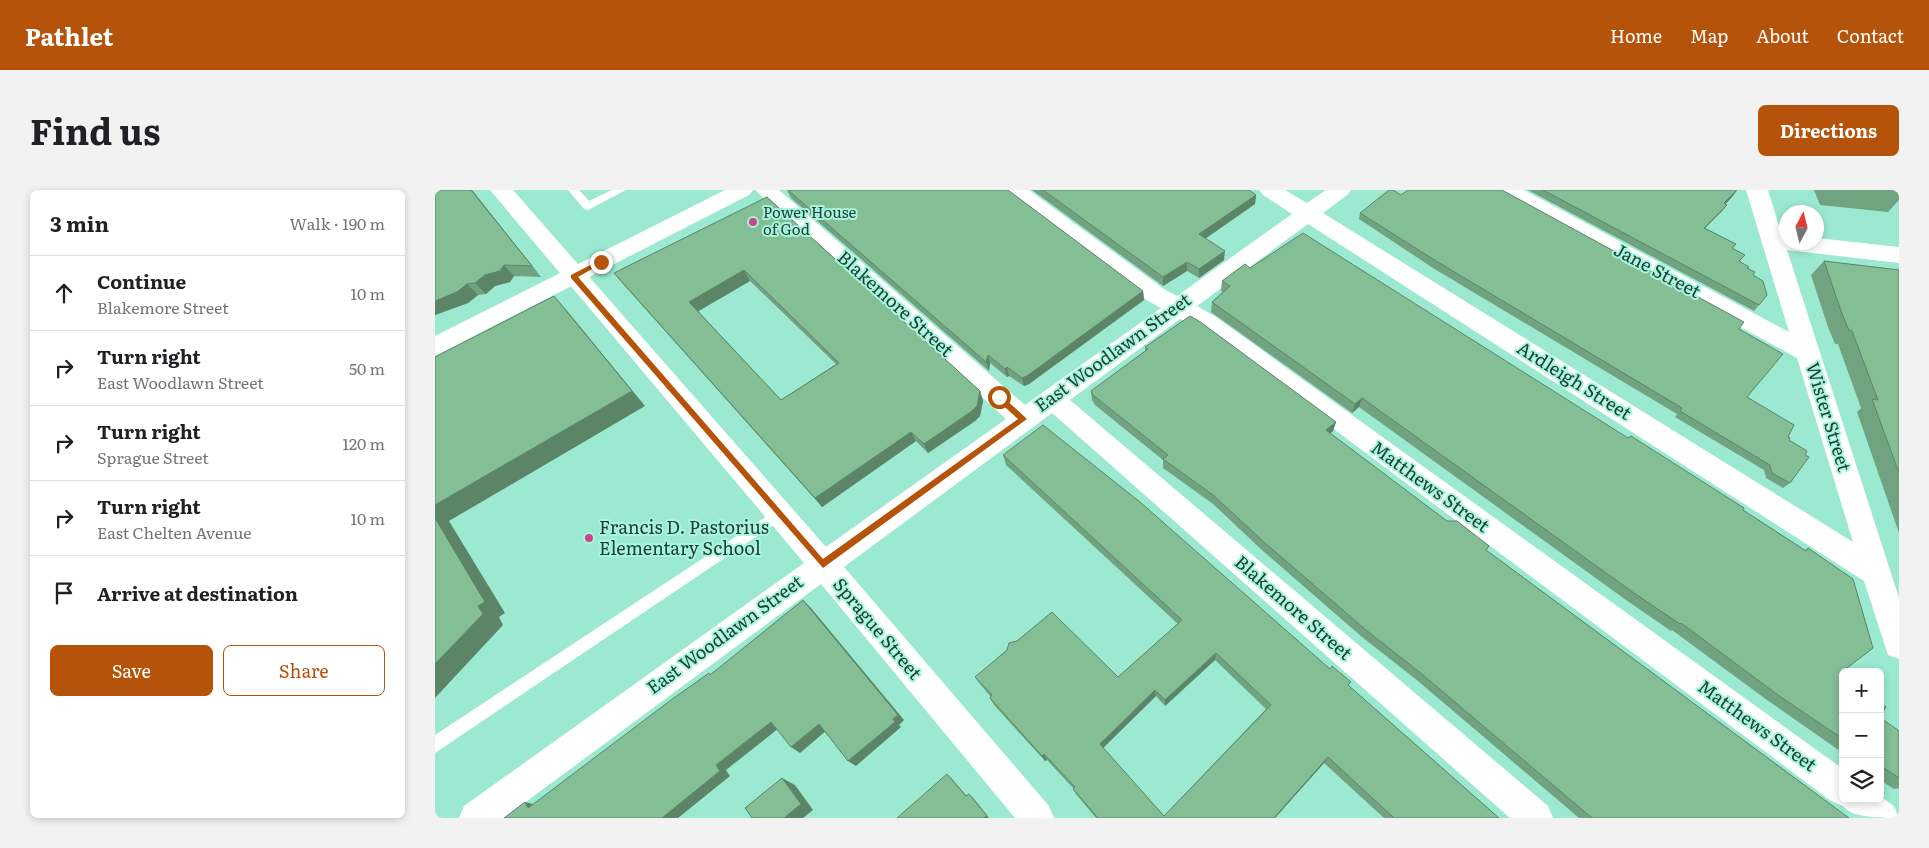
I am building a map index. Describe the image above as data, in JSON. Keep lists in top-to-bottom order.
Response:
{
  "streets": {
    "street": [
      "Jane Street",
      "Blakemore Street",
      "East Woodlawn Street",
      "Ardleigh Street",
      "Wister Street",
      "Matthews Street",
      "Sprague Street"
    ]
  },
  "crossings": [
    ["Jane Street", "Wister Street"],
    ["Blakemore Street", "East Woodlawn Street"],
    ["East Woodlawn Street", "Ardleigh Street"],
    ["East Woodlawn Street", "Matthews Street"],
    ["East Woodlawn Street", "Sprague Street"],
    ["Ardleigh Street", "Wister Street"]
  ],
  "places": ["Power House of God", "Francis D. Pastorius Elementary School"],
  "north": "top",
  "page": {
    "header": "Pathlet",
    "nav": [
      "Home",
      "Map",
      "About",
      "Contact"
    ],
    "title": "Find us",
    "buttons": [
      "Directions",
      ["Save", "Share"]
    ],
    "heading": ["3 min", "Walk · 190 m"],
    "list": [
      ["Continue", "Blakemore Street", "10 m"],
      ["Turn right", "East Woodlawn Street", "50 m"],
      ["Turn right", "Sprague Street", "120 m"],
      ["Turn right", "East Chelten Avenue", "10 m"],
      "Arrive at destination"
    ],
    "map_buttons": ["+", "−"]
  }
}
